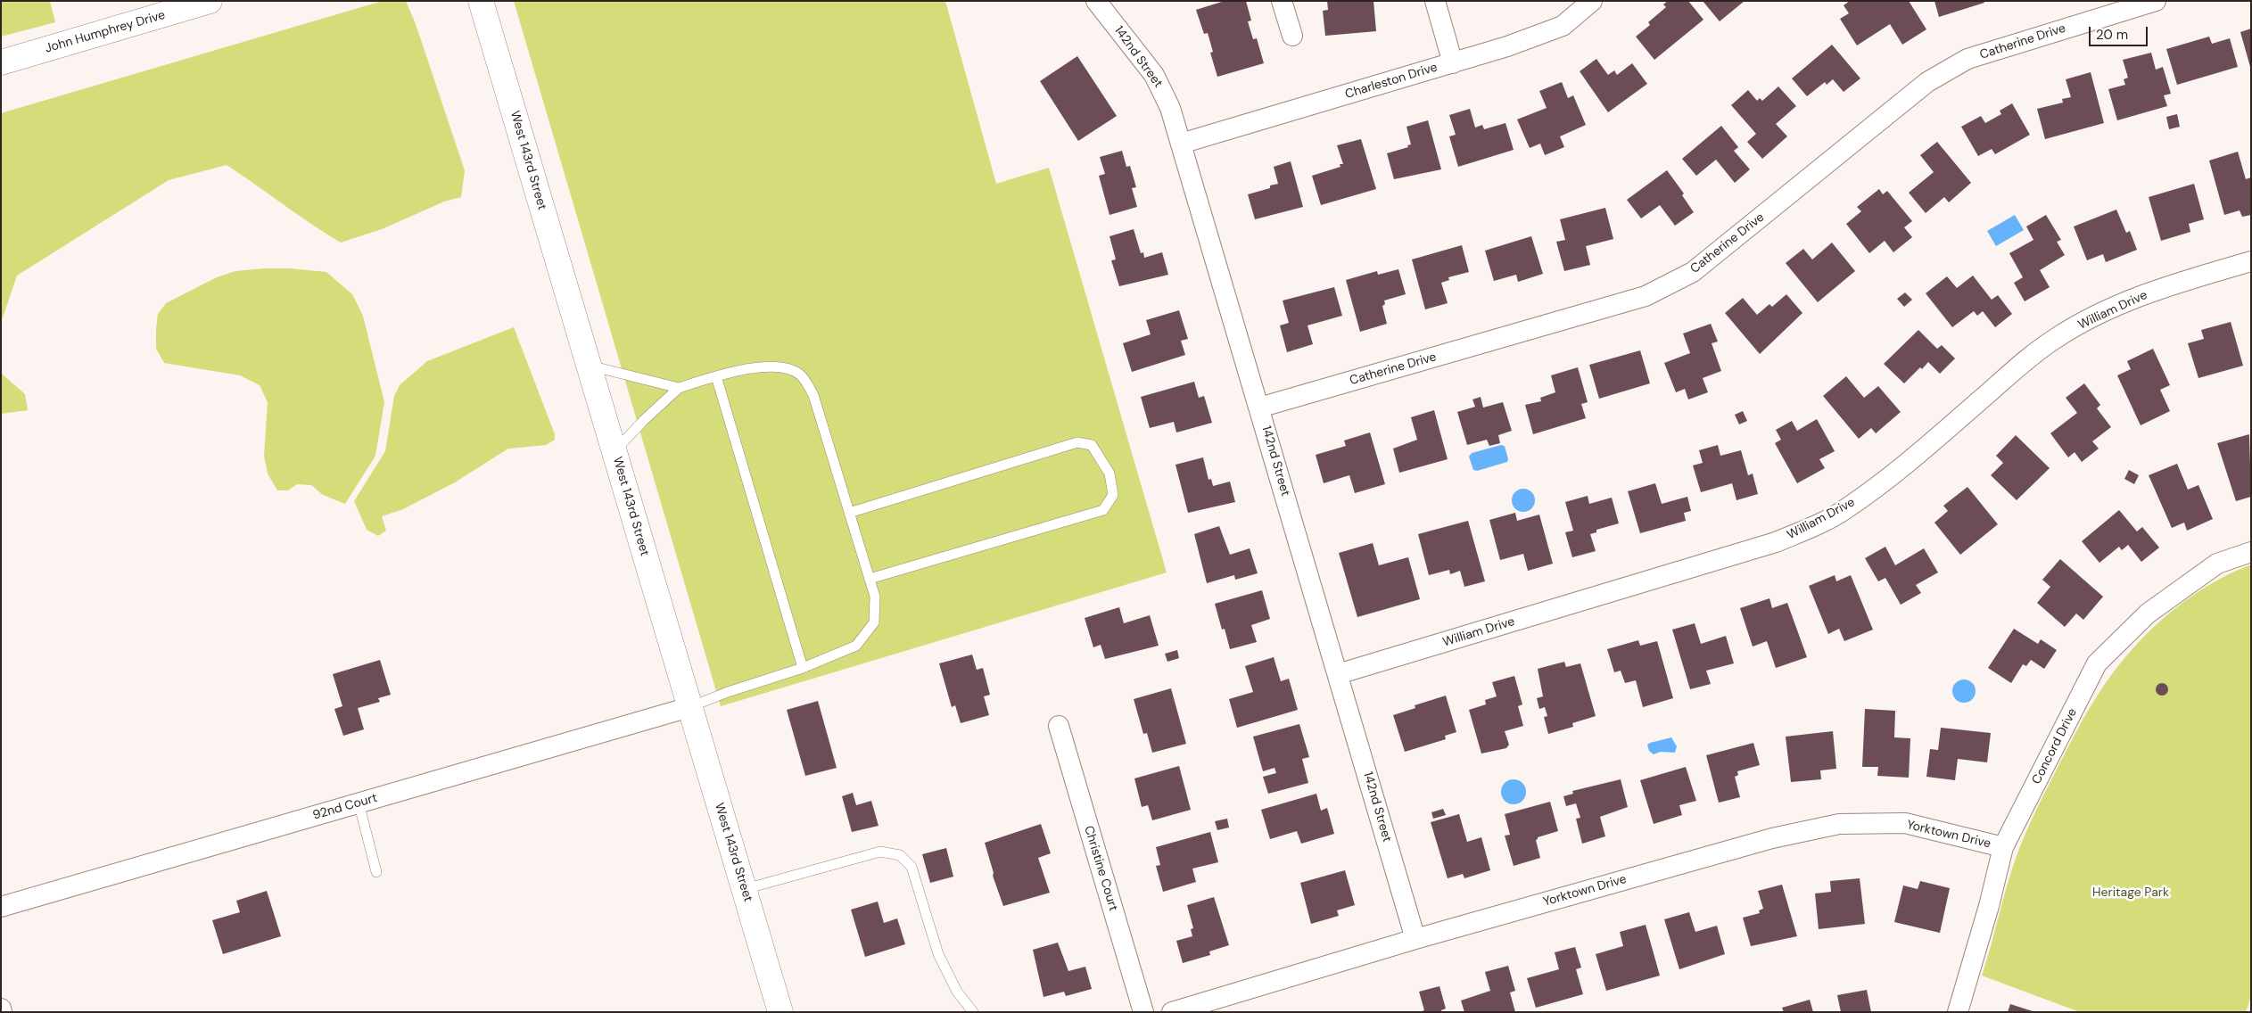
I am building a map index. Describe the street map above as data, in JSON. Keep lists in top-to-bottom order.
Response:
{
  "streets": {
    "main road": ["John Humphrey Drive", "West 143rd Street"],
    "street": [
      "Catherine Drive",
      "142nd Street",
      "Charleston Drive",
      "William Drive",
      "Concord Drive",
      "92nd Court",
      "Yorktown Drive",
      "Christine Court"
    ]
  },
  "crossings": [
    ["Catherine Drive", "142nd Street"],
    ["142nd Street", "Charleston Drive"],
    ["142nd Street", "William Drive"],
    ["142nd Street", "Yorktown Drive"],
    ["West 143rd Street", "92nd Court"],
    ["Concord Drive", "Yorktown Drive"]
  ],
  "parks": ["Heritage Park"],
  "scale_bar": "20 m"
}
